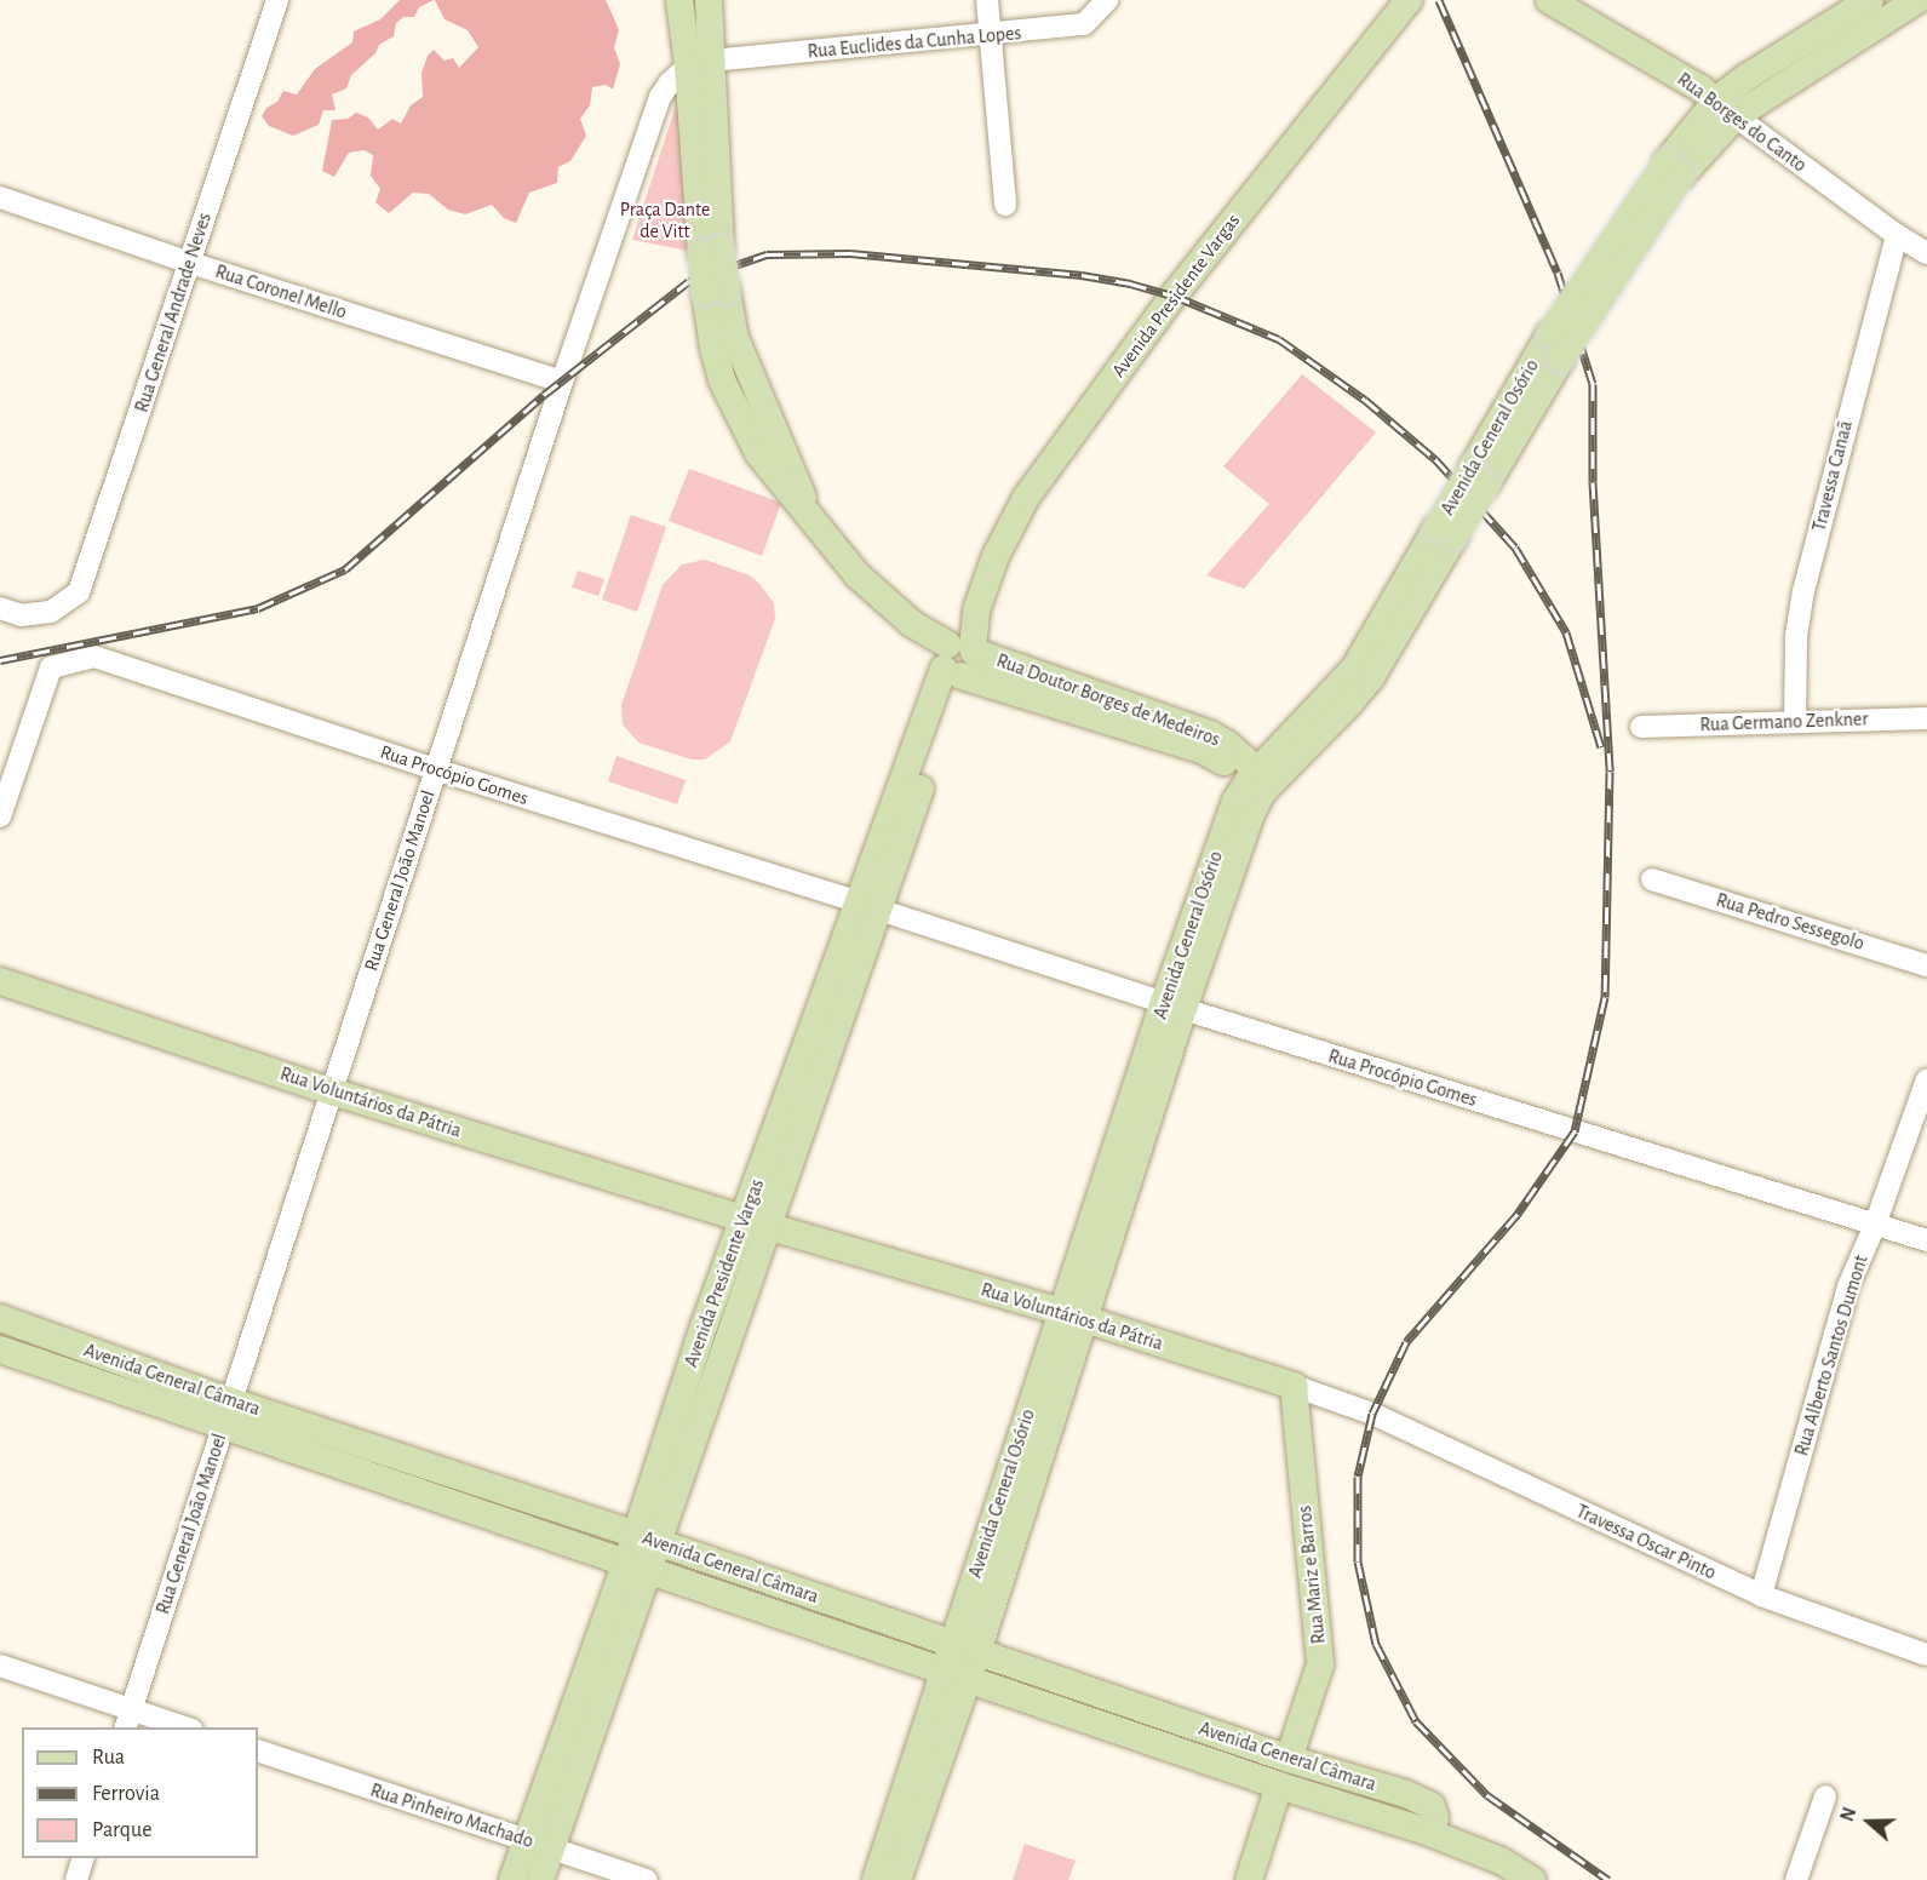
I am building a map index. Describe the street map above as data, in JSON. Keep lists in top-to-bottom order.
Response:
{
  "streets": {
    "main road": [
      "Rua Borges do Canto",
      "Avenida Presidente Vargas",
      "Avenida General Osório",
      "Rua Doutor Borges de Medeiros",
      "Rua Voluntários da Pátria",
      "Avenida General Câmara",
      "Rua Mariz e Barros"
    ],
    "street": [
      "Rua Euclides da Cunha Lopes",
      "Rua Coronel Mello",
      "Rua General Andrade Neves",
      "Travessa Canaã",
      "Rua Germano Zenkner",
      "Rua Procópio Gomes",
      "Rua General João Manoel",
      "Rua Pedro Sessegolo",
      "Rua Alberto Santos Dumont",
      "Travessa Oscar Pinto",
      "Rua Pinheiro Machado"
    ]
  },
  "crossings": [
    ["Rua Euclides da Cunha Lopes", "Rua Doutor Borges de Medeiros"],
    ["Rua Euclides da Cunha Lopes", "Rua General João Manoel"],
    ["Rua Borges do Canto", "Avenida General Osório"],
    ["Rua Borges do Canto", "Travessa Canaã"],
    ["Rua Coronel Mello", "Rua General Andrade Neves"],
    ["Rua Coronel Mello", "Rua General João Manoel"],
    ["Avenida Presidente Vargas", "Rua Doutor Borges de Medeiros"],
    ["Avenida Presidente Vargas", "Rua Procópio Gomes"],
    ["Avenida Presidente Vargas", "Rua Voluntários da Pátria"],
    ["Avenida Presidente Vargas", "Avenida General Câmara"],
    ["Avenida Presidente Vargas", "Rua Pinheiro Machado"],
    ["Avenida General Osório", "Rua Doutor Borges de Medeiros"],
    ["Avenida General Osório", "Rua Procópio Gomes"],
    ["Avenida General Osório", "Rua Voluntários da Pátria"],
    ["Avenida General Osório", "Avenida General Câmara"],
    ["Travessa Canaã", "Rua Germano Zenkner"],
    ["Rua Doutor Borges de Medeiros", "Rua General João Manoel"],
    ["Rua Procópio Gomes", "Rua General João Manoel"],
    ["Rua Procópio Gomes", "Rua Alberto Santos Dumont"],
    ["Rua General João Manoel", "Rua Voluntários da Pátria"],
    ["Rua General João Manoel", "Avenida General Câmara"],
    ["Rua Voluntários da Pátria", "Travessa Oscar Pinto"],
    ["Rua Voluntários da Pátria", "Rua Mariz e Barros"],
    ["Rua Alberto Santos Dumont", "Travessa Oscar Pinto"],
    ["Avenida General Câmara", "Rua Mariz e Barros"]
  ],
  "parks": ["Praça Dante de Vitt"],
  "legend": ["Rua", "Ferrovia", "Parque"],
  "north": "left"
}
